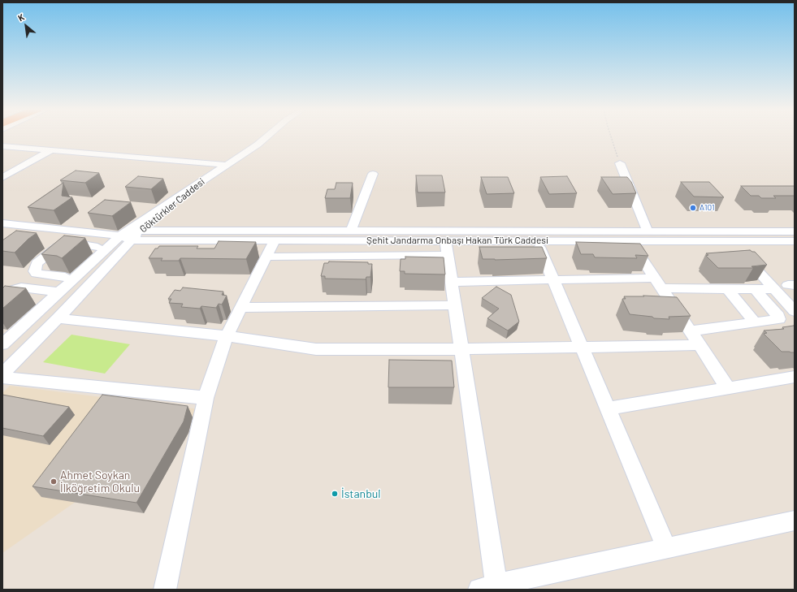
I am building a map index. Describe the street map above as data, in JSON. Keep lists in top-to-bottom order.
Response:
{
  "streets": {
    "street": ["Göktürkler Caddesi", "Şehit Jandarma Onbaşı Hakan Türk Caddesi"]
  },
  "crossings": [
    ["Göktürkler Caddesi", "Şehit Jandarma Onbaşı Hakan Türk Caddesi"]
  ],
  "places": ["A101", "Ahmet Soykan İlköğretim Okulu", "İstanbul"],
  "north": "top left"
}
